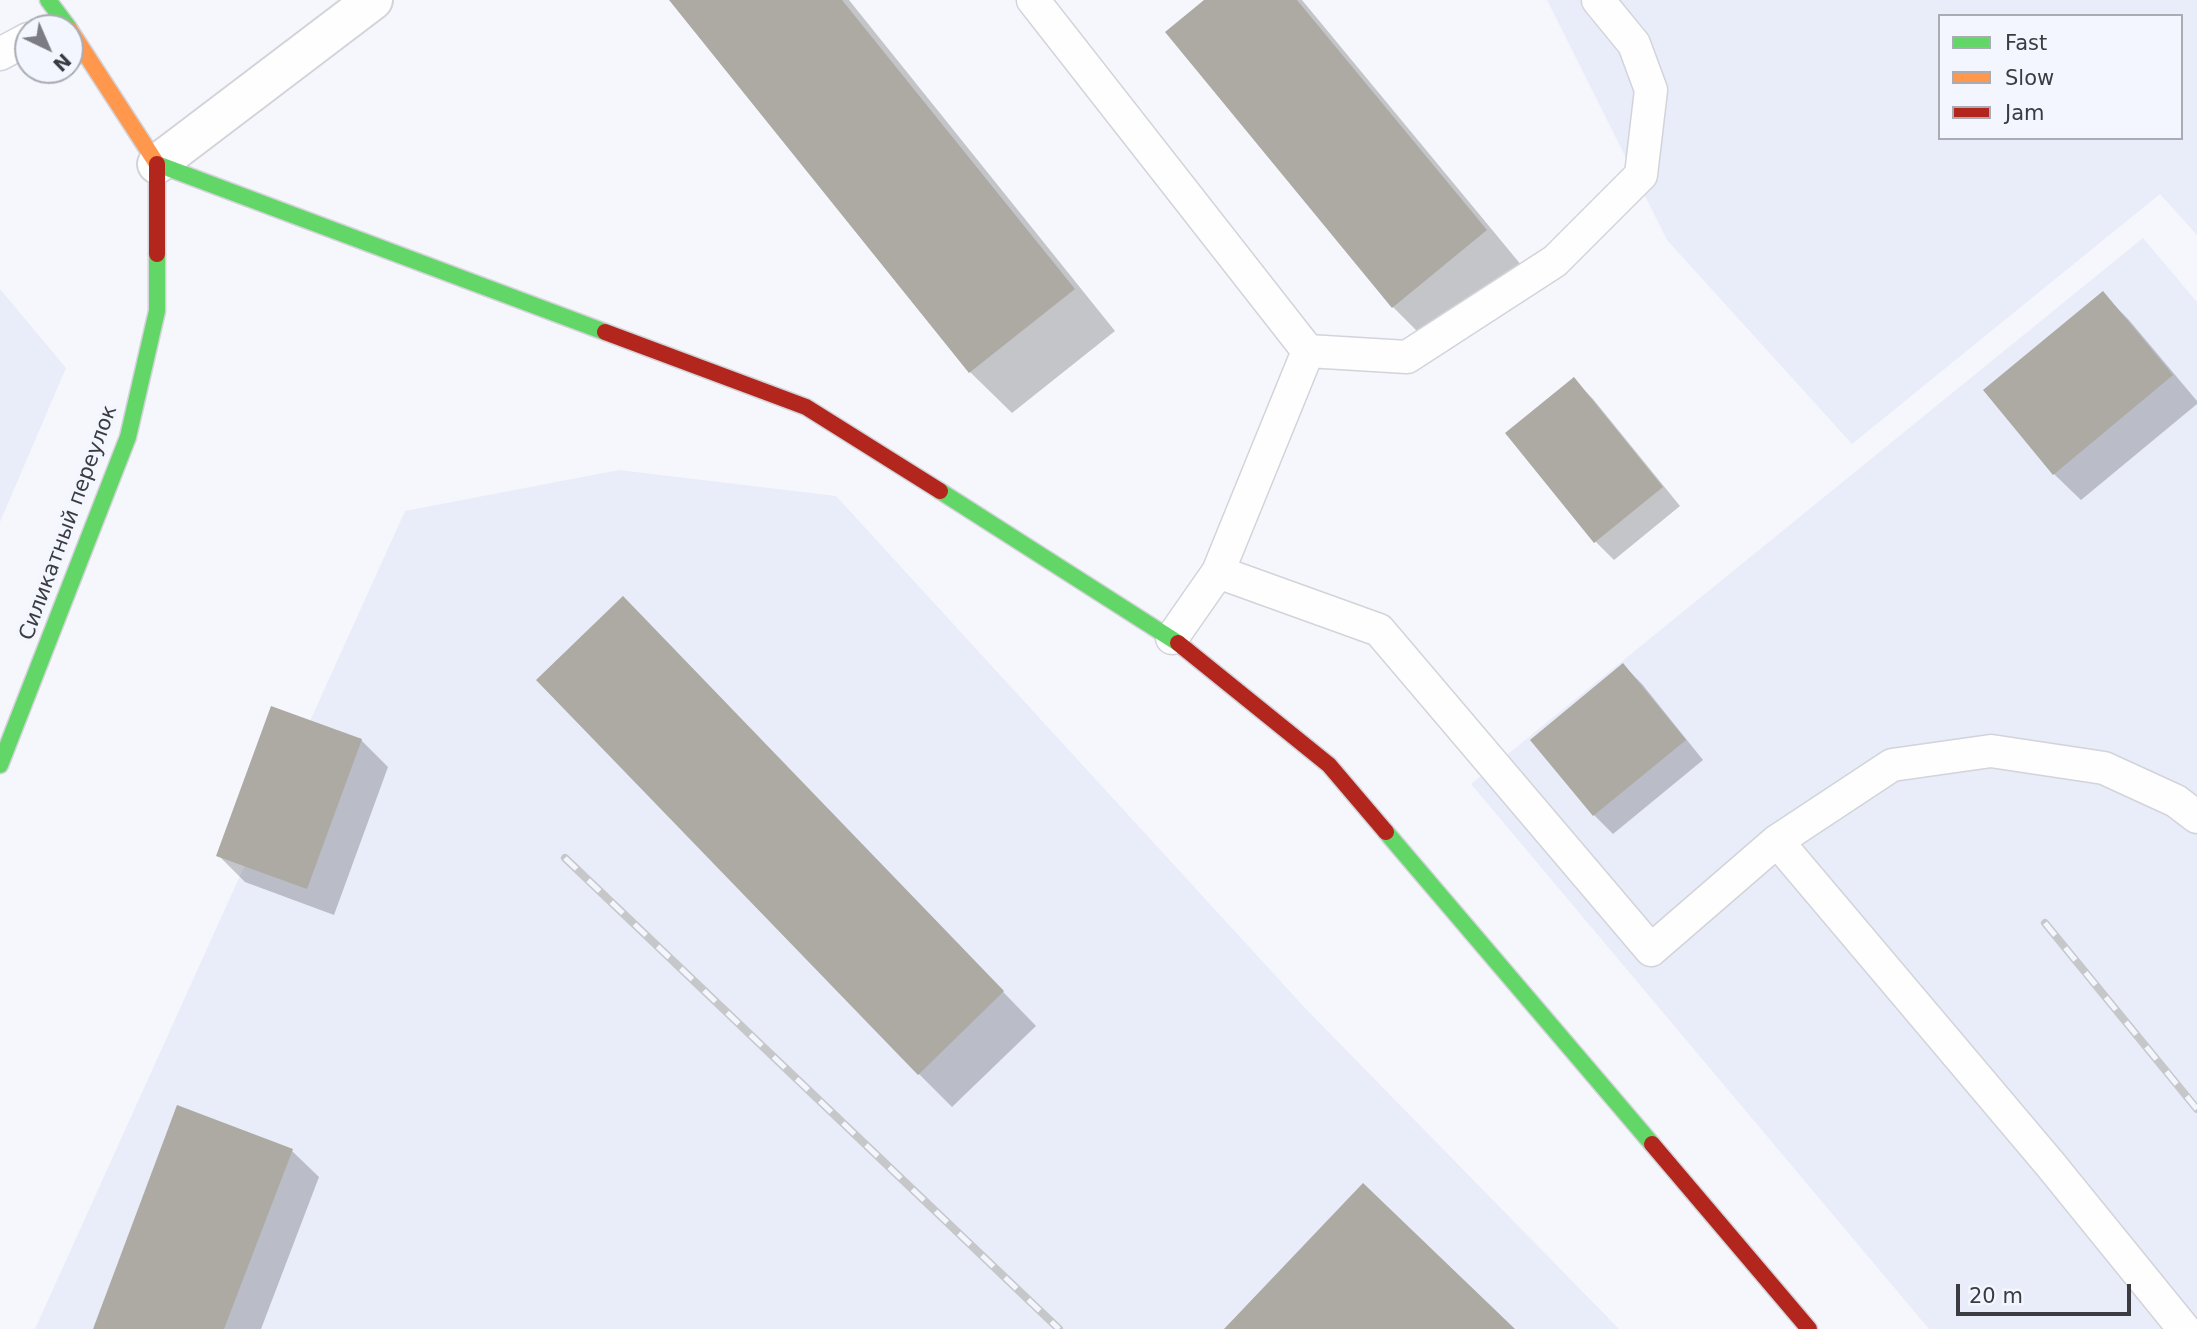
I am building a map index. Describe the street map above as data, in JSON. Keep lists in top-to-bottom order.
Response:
{
  "streets": {
    "street": ["Силикатный переулок"]
  },
  "legend": ["Fast", "Slow", "Jam"],
  "scale_bar": "20 m",
  "north": "bottom right"
}
